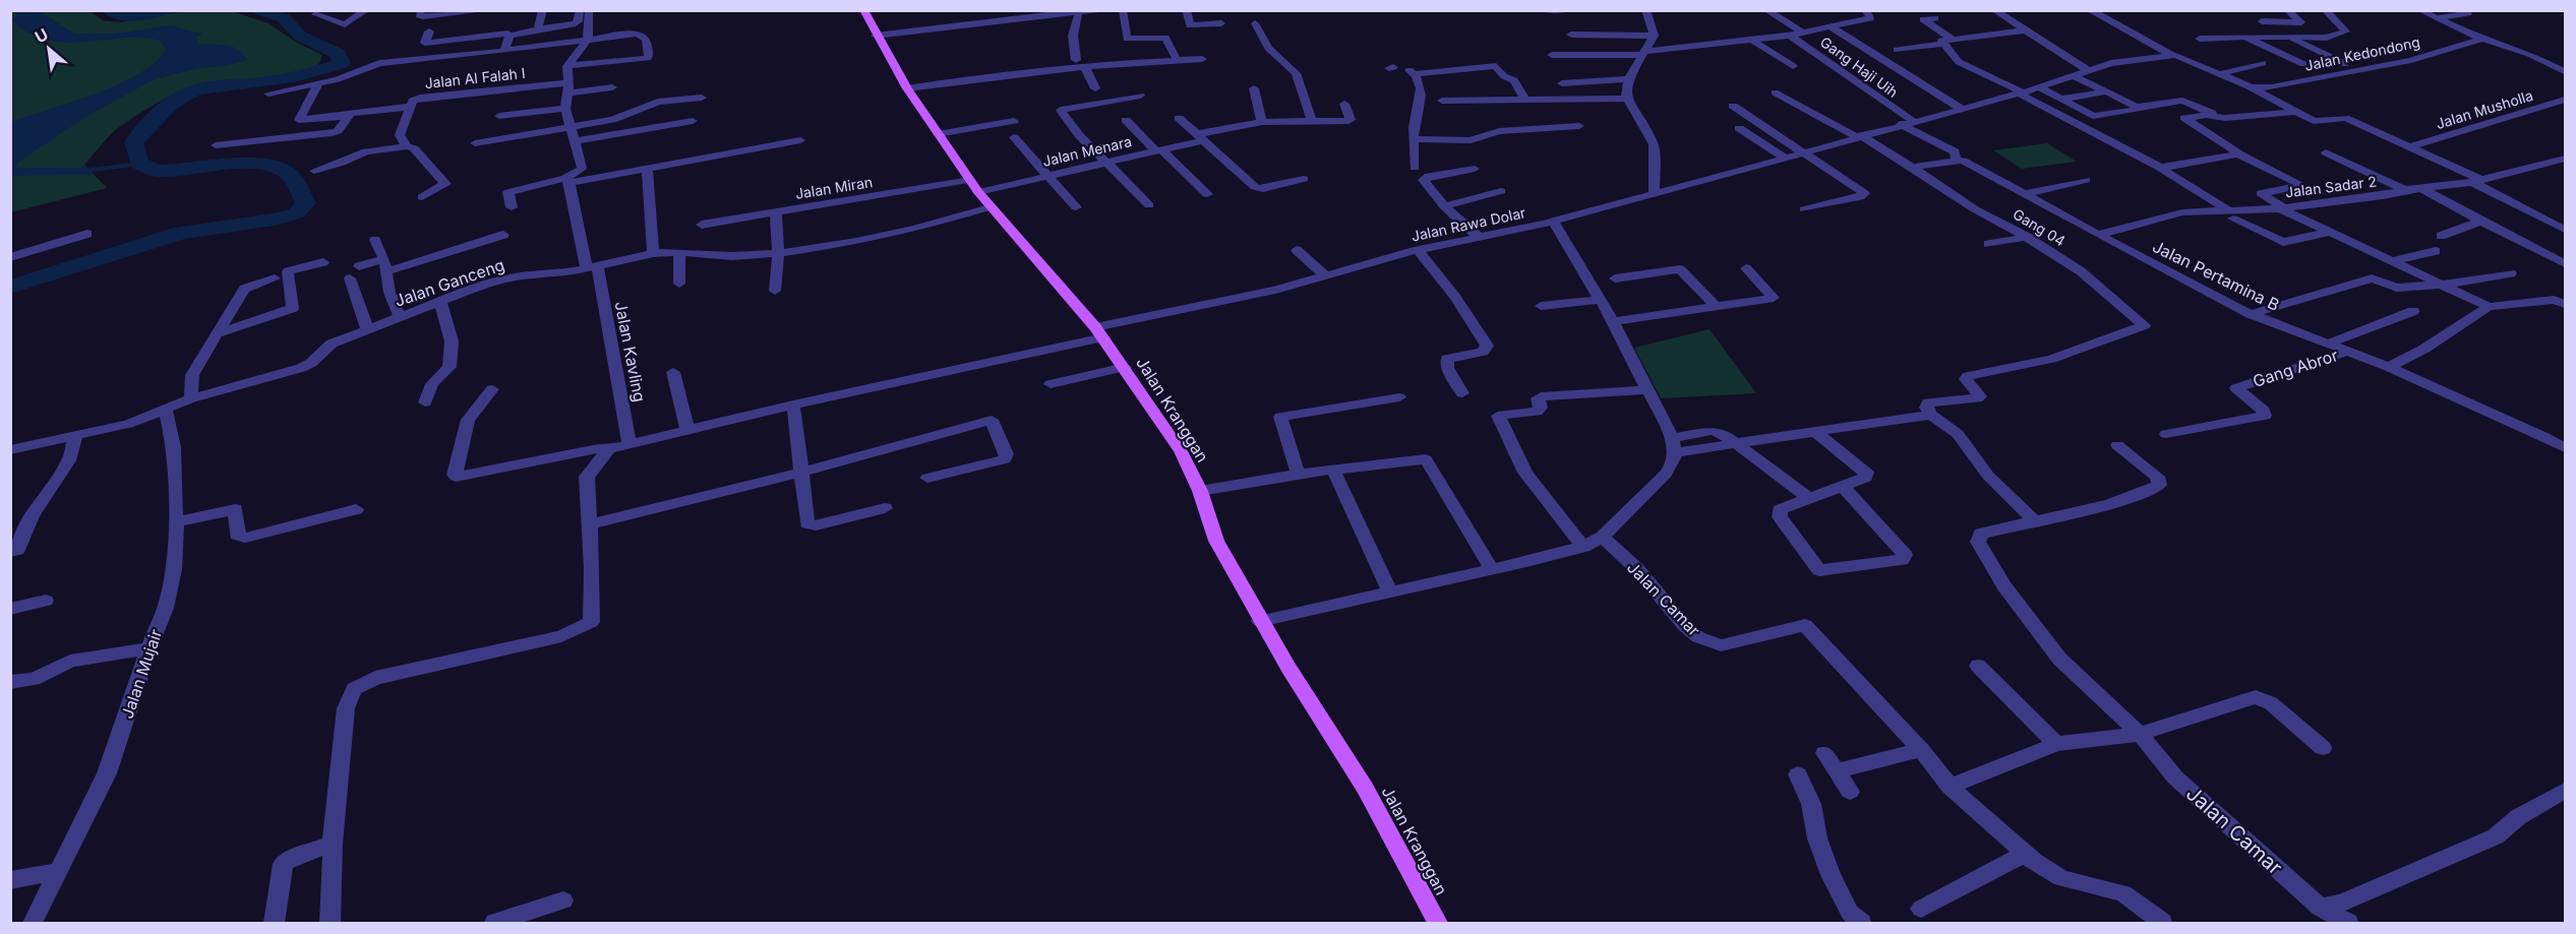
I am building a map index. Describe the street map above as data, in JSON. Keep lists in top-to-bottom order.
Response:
{
  "streets": {
    "main road": ["Jalan Kranggan"],
    "street": [
      "Jalan Kedondong",
      "Gang Haji Uih",
      "Jalan Al Falah I",
      "Jalan Musholla",
      "Jalan Menara",
      "Jalan Sadar 2",
      "Jalan Miran",
      "Jalan Rawa Dolar",
      "Gang 04",
      "Jalan Pertamina B",
      "Jalan Ganceng",
      "Jalan Kavling",
      "Gang Abror",
      "Jalan Camar",
      "Jalan Mujair"
    ]
  },
  "crossings": [
    ["Gang Haji Uih", "Jalan Rawa Dolar"],
    ["Jalan Menara", "Jalan Miran"],
    ["Jalan Menara", "Jalan Kranggan"],
    ["Jalan Sadar 2", "Jalan Pertamina B"],
    ["Jalan Miran", "Jalan Kranggan"],
    ["Jalan Rawa Dolar", "Jalan Pertamina B"],
    ["Jalan Rawa Dolar", "Jalan Kavling"],
    ["Jalan Rawa Dolar", "Jalan Kranggan"],
    ["Jalan Pertamina B", "Gang Abror"],
    ["Jalan Ganceng", "Jalan Kavling"],
    ["Jalan Ganceng", "Jalan Kranggan"],
    ["Jalan Ganceng", "Jalan Mujair"]
  ],
  "north": "top left"
}
